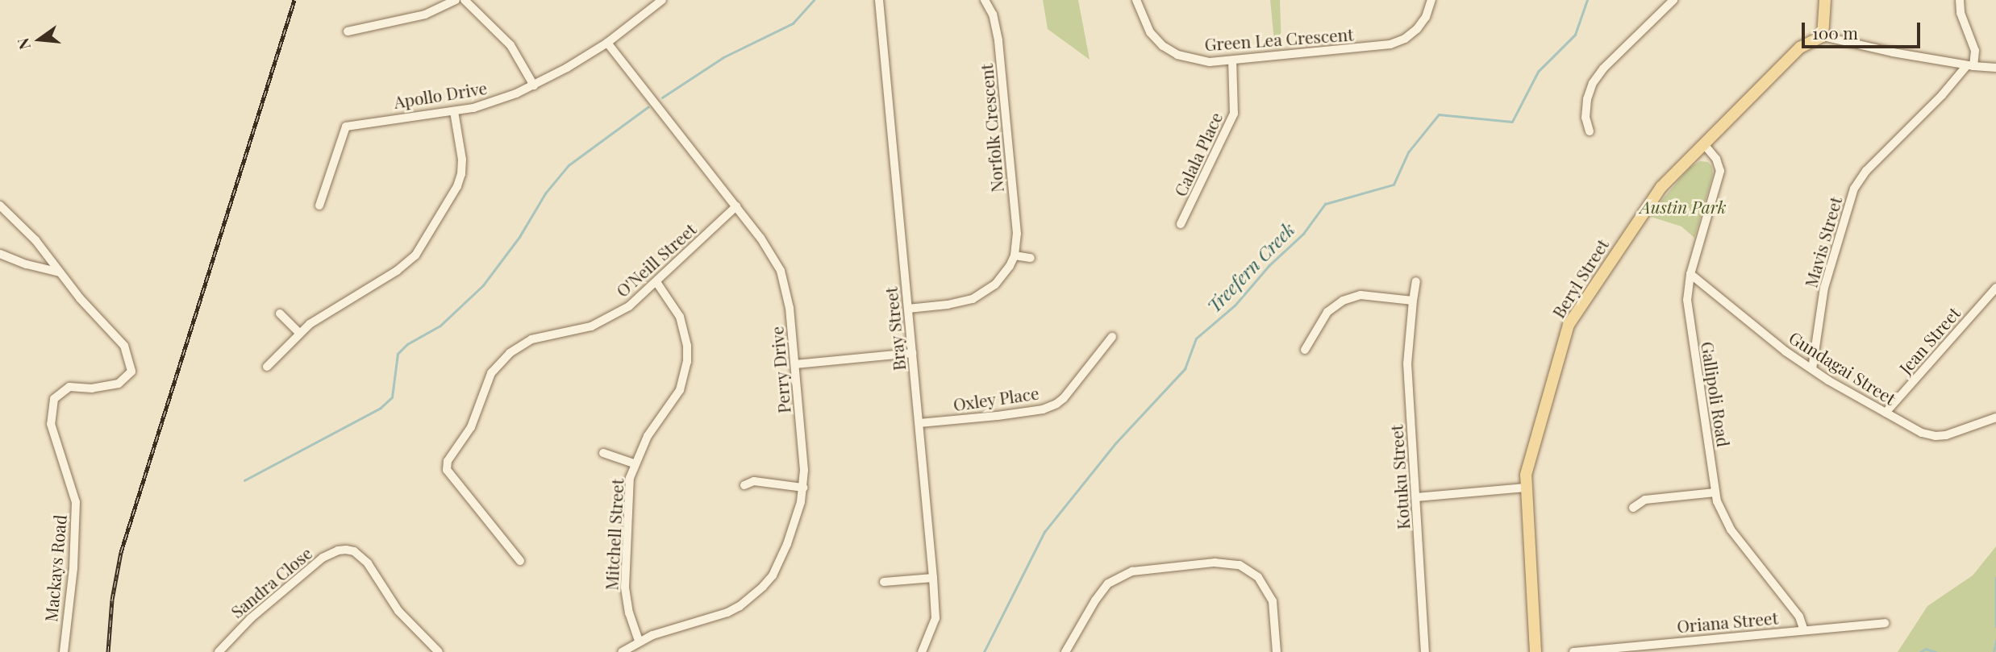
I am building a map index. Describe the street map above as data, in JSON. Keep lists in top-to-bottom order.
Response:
{
  "streets": {
    "main road": ["Beryl Street"],
    "street": [
      "Green Lea Crescent",
      "Apollo Drive",
      "Norfolk Crescent",
      "Calala Place",
      "Mavis Street",
      "O'Neill Street",
      "Bray Street",
      "Jean Street",
      "Gundagai Street",
      "Perry Drive",
      "Gallipoli Road",
      "Oxley Place",
      "Kotuku Street",
      "Mitchell Street",
      "Mackays Road",
      "Sandra Close",
      "Oriana Street"
    ]
  },
  "crossings": [
    ["Green Lea Crescent", "Calala Place"],
    ["Apollo Drive", "Perry Drive"],
    ["Norfolk Crescent", "Bray Street"],
    ["Mavis Street", "Gundagai Street"],
    ["O'Neill Street", "Perry Drive"],
    ["O'Neill Street", "Mitchell Street"],
    ["Beryl Street", "Gallipoli Road"],
    ["Bray Street", "Oxley Place"],
    ["Jean Street", "Gundagai Street"],
    ["Gundagai Street", "Gallipoli Road"],
    ["Perry Drive", "Mitchell Street"],
    ["Gallipoli Road", "Oriana Street"]
  ],
  "water": ["Treefern Creek"],
  "parks": ["Austin Park"],
  "scale_bar": "100 m",
  "north": "left"
}
